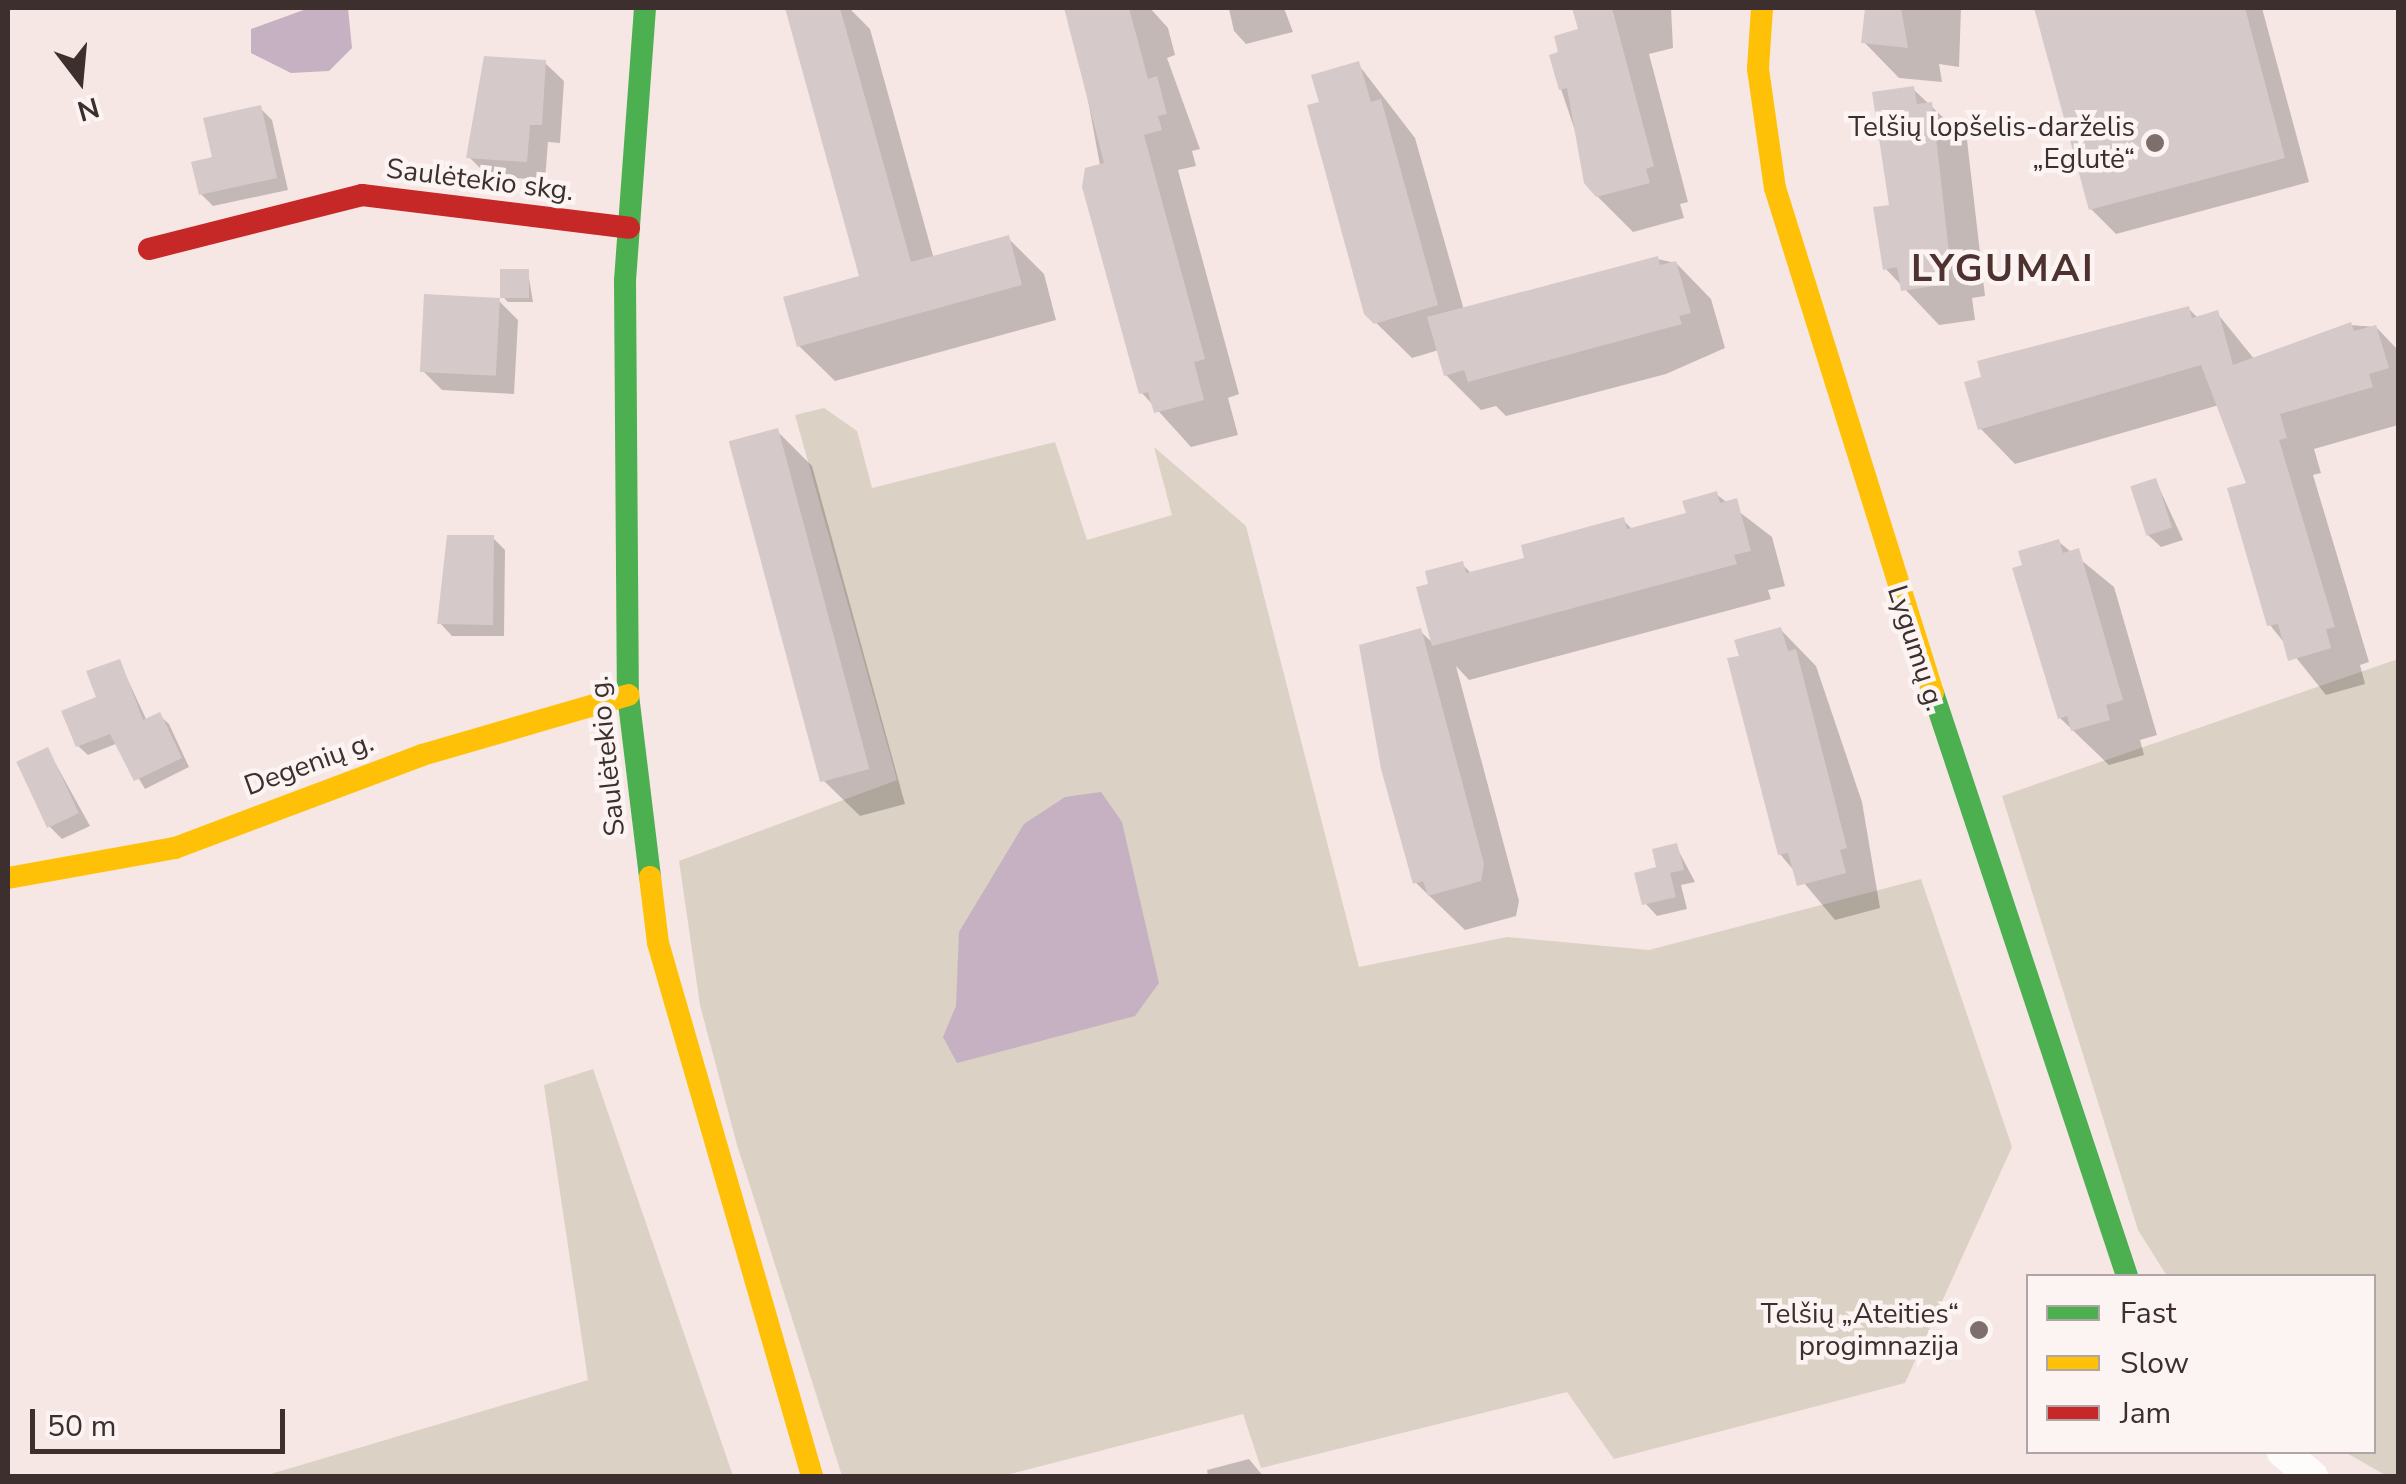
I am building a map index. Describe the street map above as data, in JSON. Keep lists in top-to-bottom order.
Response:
{
  "streets": {
    "street": [
      "Saulėtekio skg.",
      "Lygumų g.",
      "Saulėtekio g.",
      "Degenių g."
    ]
  },
  "crossings": [
    ["Saulėtekio skg.", "Saulėtekio g."],
    ["Saulėtekio g.", "Degenių g."]
  ],
  "districts": ["LYGUMAI"],
  "places": ["Telšių lopšelis-darželis „Eglutė“", "Telšių „Ateities“ progimnazija"],
  "legend": ["Fast", "Slow", "Jam"],
  "scale_bar": "50 m",
  "north": "bottom"
}
